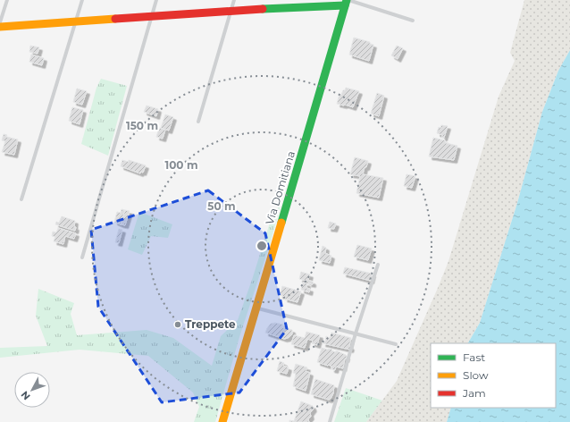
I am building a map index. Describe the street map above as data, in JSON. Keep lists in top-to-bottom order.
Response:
{
  "streets": {
    "main road": ["Via Domitiana"]
  },
  "places": ["Treppete"],
  "legend": ["Fast", "Slow", "Jam"],
  "north": "bottom left",
  "rings": ["150 m", "100 m", "50 m"]
}
